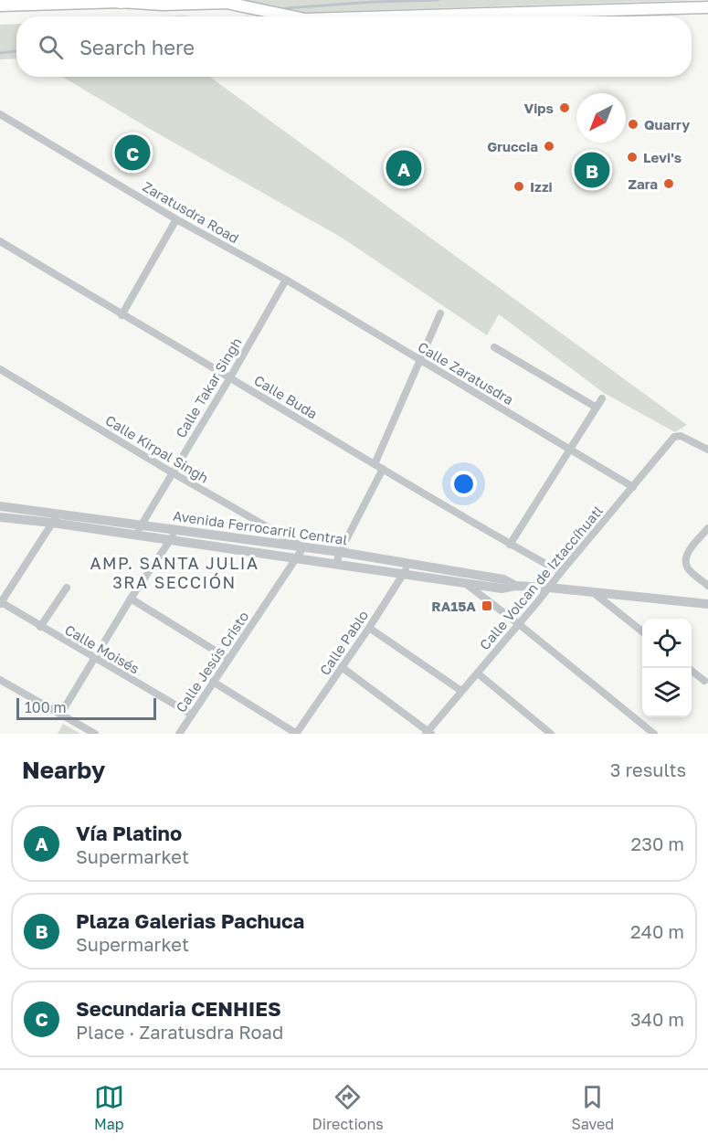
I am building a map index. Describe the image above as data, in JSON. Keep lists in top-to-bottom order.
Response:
{
  "streets": {
    "street": [
      "Zaratusdra Road",
      "Calle Zaratusdra",
      "Calle Takar Singh",
      "Calle Buda",
      "Calle Kirpal Singh",
      "Avenida Ferrocarril Central",
      "Calle Volcan de Iztaccíhuatl",
      "Calle Pablo",
      "Calle Moisés",
      "Calle Jesús Cristo"
    ]
  },
  "crossings": [
    ["Zaratusdra Road", "Calle Zaratusdra"],
    ["Zaratusdra Road", "Calle Takar Singh"],
    ["Calle Zaratusdra", "Calle Takar Singh"],
    ["Calle Zaratusdra", "Calle Volcan de Iztaccíhuatl"],
    ["Calle Takar Singh", "Calle Buda"],
    ["Calle Takar Singh", "Calle Kirpal Singh"],
    ["Calle Takar Singh", "Avenida Ferrocarril Central"],
    ["Calle Buda", "Calle Volcan de Iztaccíhuatl"],
    ["Calle Kirpal Singh", "Avenida Ferrocarril Central"],
    ["Calle Kirpal Singh", "Calle Jesús Cristo"],
    ["Avenida Ferrocarril Central", "Calle Volcan de Iztaccíhuatl"],
    ["Avenida Ferrocarril Central", "Calle Pablo"],
    ["Avenida Ferrocarril Central", "Calle Jesús Cristo"],
    ["Calle Moisés", "Calle Jesús Cristo"]
  ],
  "districts": ["AMP. SANTA JULIA 3RA SECCIÓN"],
  "places": {
    "other": [
      "Vips",
      "Quarry",
      "Gruccia",
      "Levi's",
      "Zara",
      "Izzi"
    ],
    "transit": ["RA15A"]
  },
  "scale_bar": "100 m",
  "north": "bottom left",
  "page": {
    "search": "Search here",
    "pins": ["C", "A", "B"],
    "scale": "100 m",
    "heading": ["Nearby", "3 results"],
    "list": [
      {
        "mark": "A",
        "name": "Vía Platino",
        "note": "Supermarket",
        "value": "230 m"
      },
      {
        "mark": "B",
        "name": "Plaza Galerias Pachuca",
        "note": "Supermarket",
        "value": "240 m"
      },
      {
        "mark": "C",
        "name": "Secundaria CENHIES",
        "note": "Place · Zaratusdra Road",
        "value": "340 m"
      }
    ],
    "nav": ["Map", "Directions", "Saved"]
  }
}
